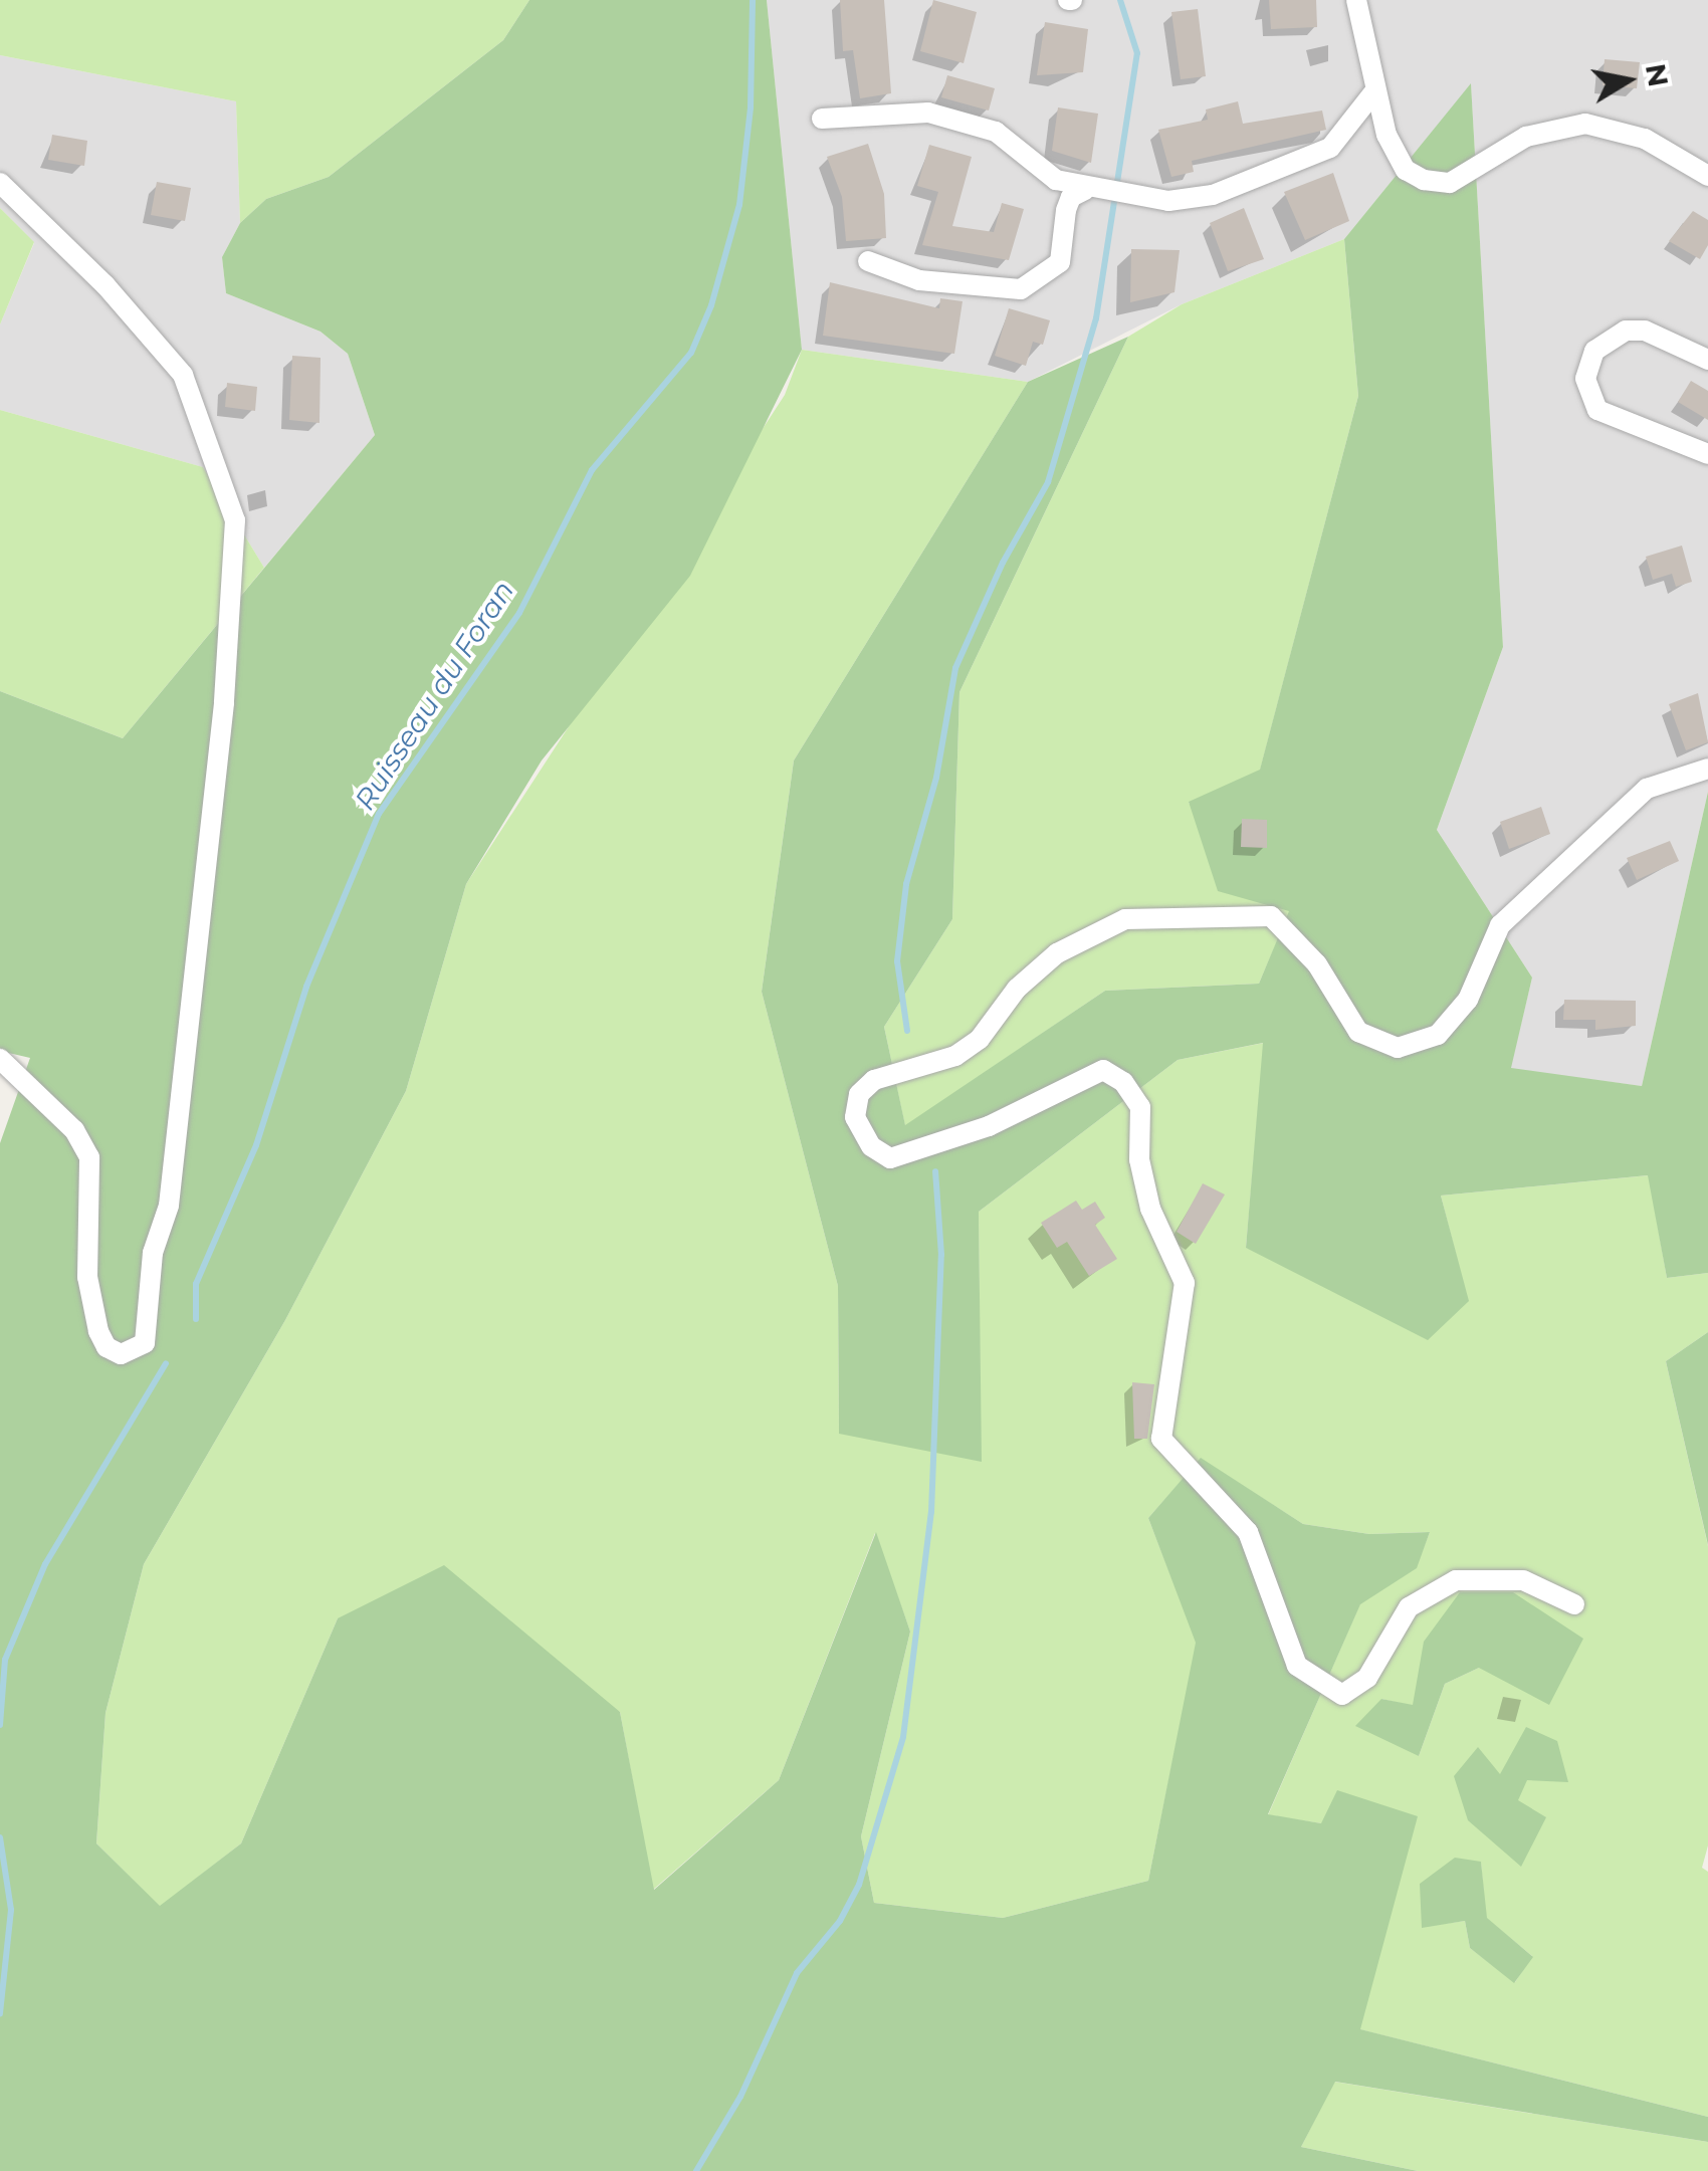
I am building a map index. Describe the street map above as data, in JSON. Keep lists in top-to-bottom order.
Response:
{
  "water": ["Ruisseau du Foran"],
  "north": "right"
}
